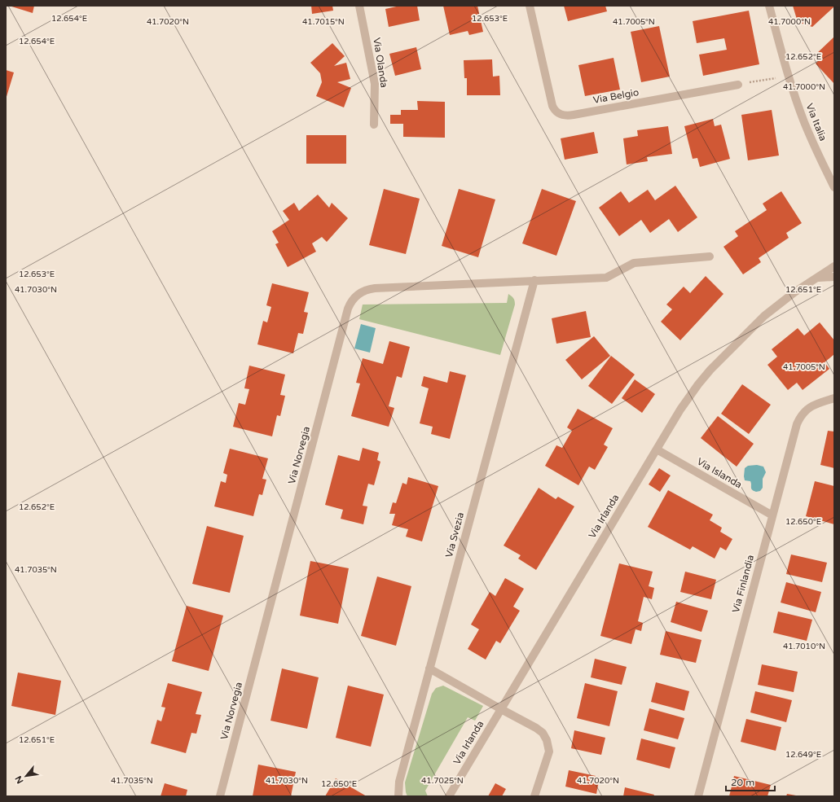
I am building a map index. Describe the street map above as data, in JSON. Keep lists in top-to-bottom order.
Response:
{
  "streets": {
    "street": [
      "Via Olanda",
      "Via Belgio",
      "Via Italia",
      "Via Norvegia",
      "Via Islanda",
      "Via Irlanda",
      "Via Svezia",
      "Via Finlandia"
    ]
  },
  "crossings": [
    ["Via Norvegia", "Via Svezia"],
    ["Via Islanda", "Via Irlanda"],
    ["Via Islanda", "Via Finlandia"]
  ],
  "scale_bar": "20 m",
  "north": "bottom left",
  "coordinates": [
    "12.654°E",
    "12.653°E",
    "41.7020°N",
    "41.7015°N",
    "41.7005°N",
    "41.7000°N",
    "12.652°E",
    "12.651°E",
    "41.7030°N",
    "12.650°E",
    "41.7035°N",
    "41.7010°N",
    "12.649°E",
    "41.7025°N"
  ]
}
